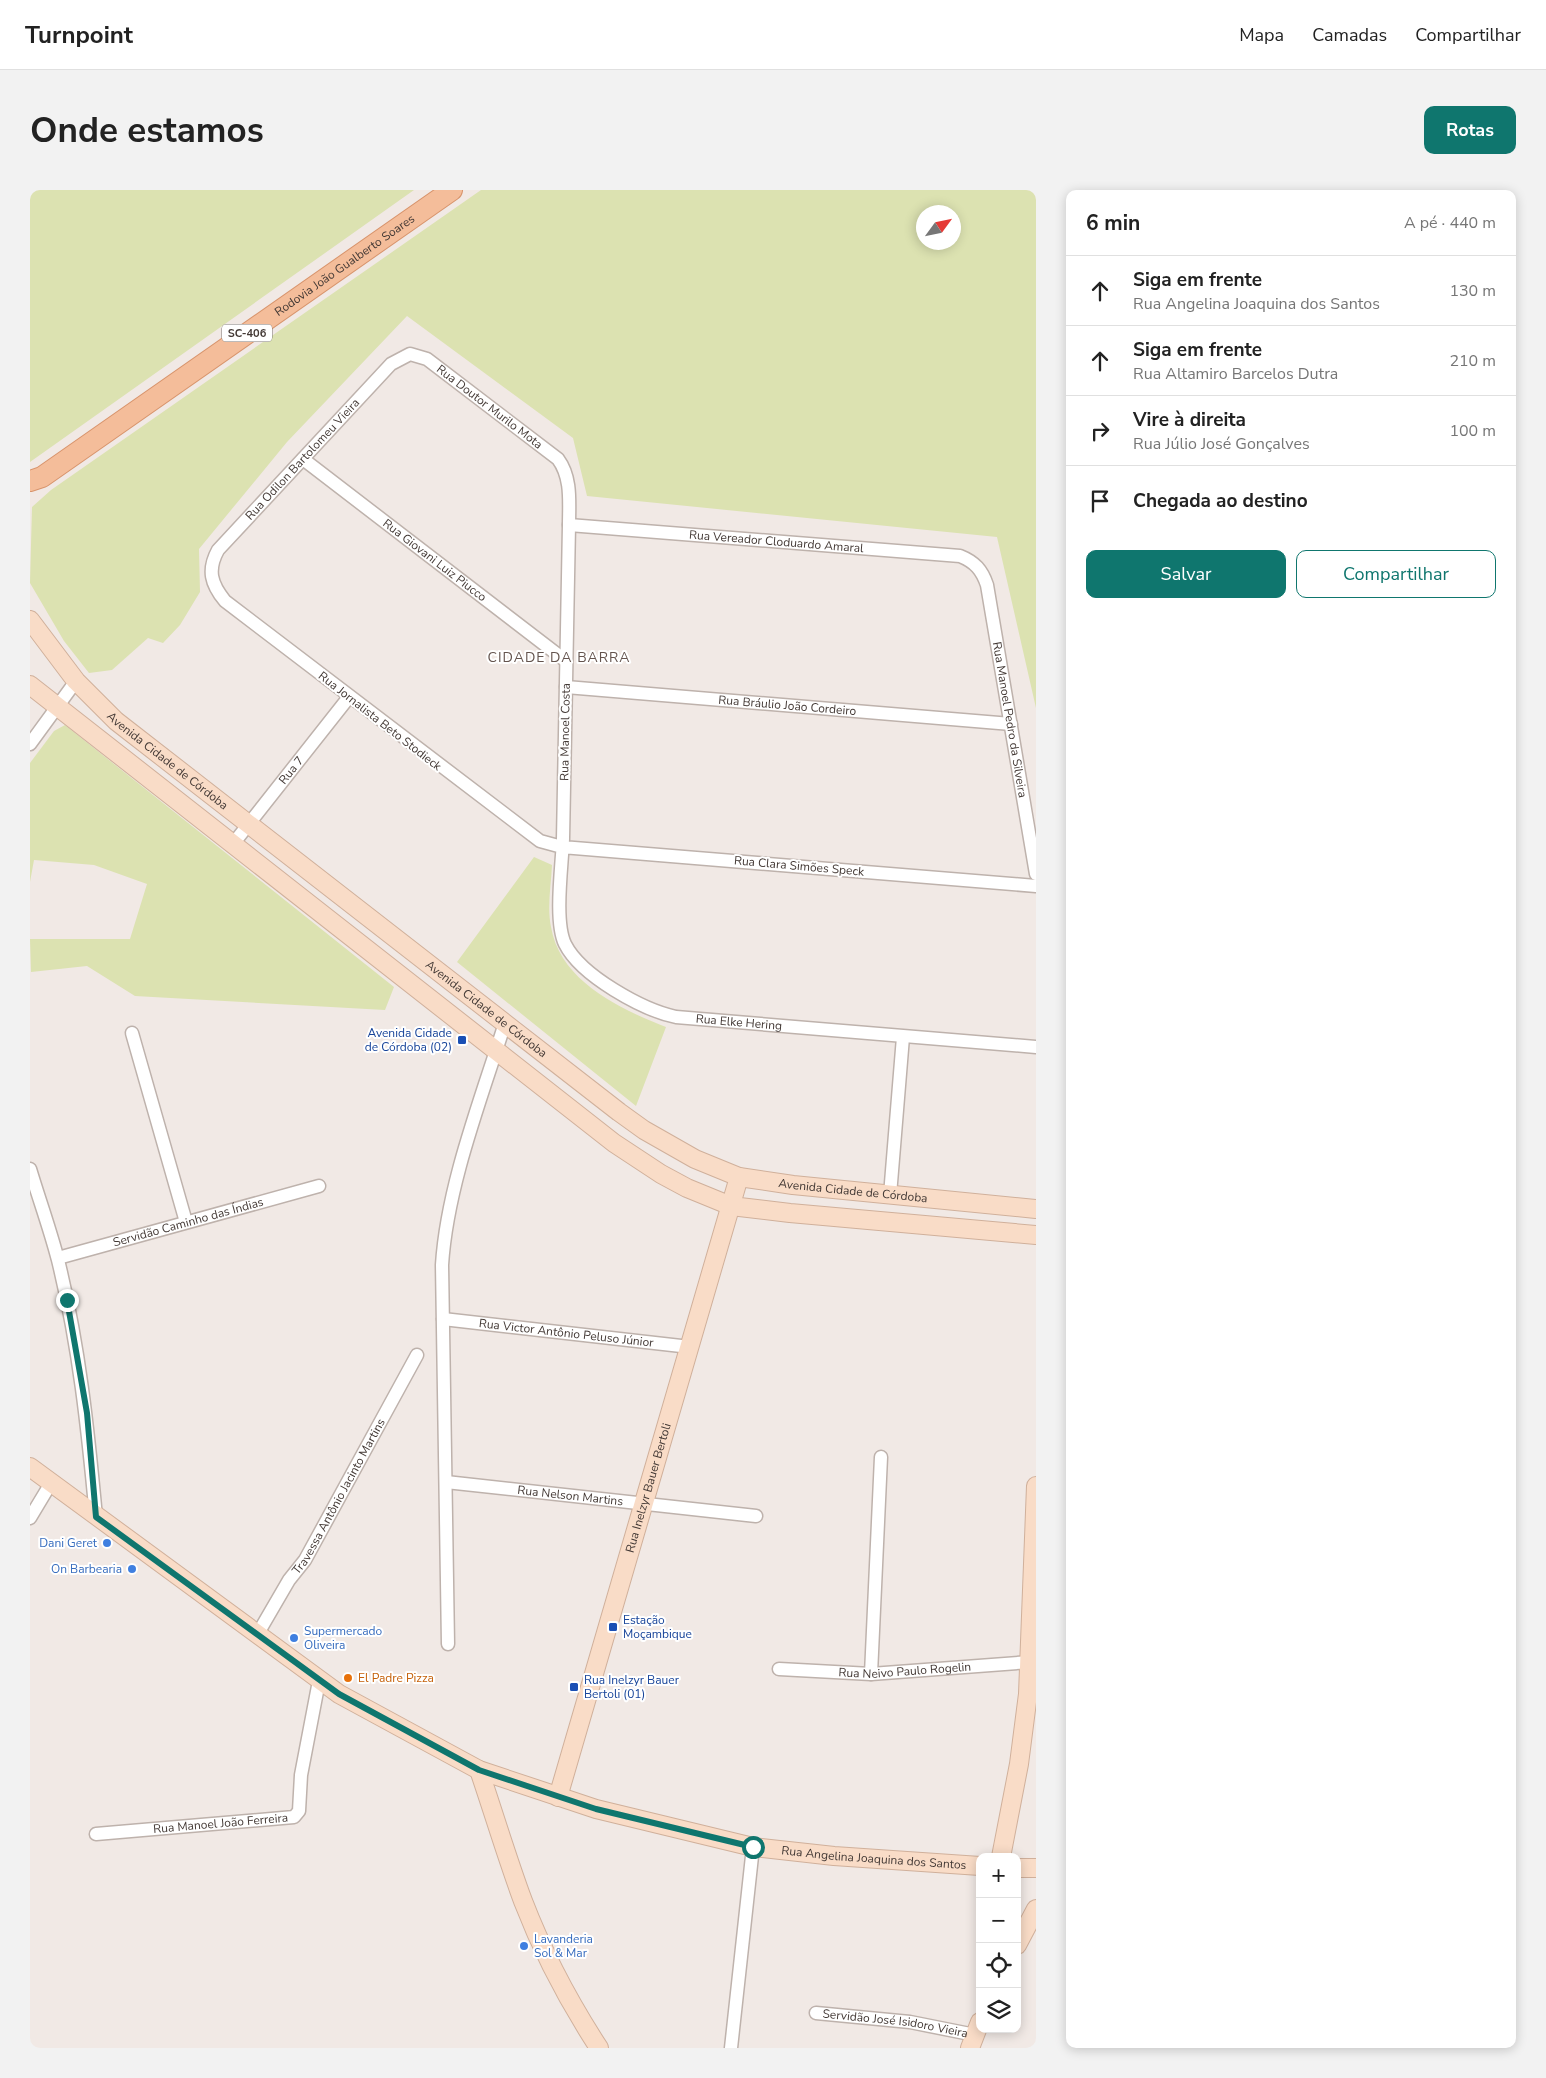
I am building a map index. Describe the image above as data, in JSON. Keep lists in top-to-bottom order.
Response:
{
  "streets": {
    "main road": ["Rodovia João Gualberto Soares", "SC-406"],
    "street": [
      "Rua Doutor Murilo Mota",
      "Rua Odilon Bartolomeu Vieira",
      "Rua Vereador Cloduardo Amaral",
      "Rua Giovani Luiz Piucco",
      "Rua Bráulio João Cordeiro",
      "Rua Manoel Pedro da Silveira",
      "Rua Jornalista Beto Stodieck",
      "Rua Manoel Costa",
      "Avenida Cidade de Córdoba",
      "Rua 7",
      "Rua Clara Simões Speck",
      "Rua Elke Hering",
      "Servidão Caminho das Índias",
      "Rua Victor Antônio Peluso Júnior",
      "Rua Inelzyr Bauer Bertoli",
      "Rua Nelson Martins",
      "Travessa Antônio Jacinto Martins",
      "Rua Neivo Paulo Rogelin",
      "Rua Manoel João Ferreira",
      "Rua Angelina Joaquina dos Santos",
      "Servidão José Isidoro Vieira"
    ]
  },
  "crossings": [
    ["Rua Doutor Murilo Mota", "Rua Odilon Bartolomeu Vieira"],
    ["Rua Doutor Murilo Mota", "Rua Manoel Costa"],
    ["Rua Odilon Bartolomeu Vieira", "Rua Giovani Luiz Piucco"],
    ["Rua Odilon Bartolomeu Vieira", "Rua Jornalista Beto Stodieck"],
    ["Rua Vereador Cloduardo Amaral", "Rua Manoel Pedro da Silveira"],
    ["Rua Vereador Cloduardo Amaral", "Rua Manoel Costa"],
    ["Rua Giovani Luiz Piucco", "Rua Manoel Costa"],
    ["Rua Bráulio João Cordeiro", "Rua Manoel Pedro da Silveira"],
    ["Rua Bráulio João Cordeiro", "Rua Manoel Costa"],
    ["Rua Jornalista Beto Stodieck", "Rua Manoel Costa"],
    ["Rua Jornalista Beto Stodieck", "Rua 7"],
    ["Rua Jornalista Beto Stodieck", "Rua Clara Simões Speck"],
    ["Rua Jornalista Beto Stodieck", "Rua Elke Hering"],
    ["Rua Manoel Costa", "Rua Clara Simões Speck"],
    ["Rua Manoel Costa", "Rua Elke Hering"],
    ["Avenida Cidade de Córdoba", "Rua 7"],
    ["Avenida Cidade de Córdoba", "Rua Inelzyr Bauer Bertoli"],
    ["Rua Clara Simões Speck", "Rua Elke Hering"],
    ["Rua Victor Antônio Peluso Júnior", "Rua Inelzyr Bauer Bertoli"],
    ["Rua Inelzyr Bauer Bertoli", "Rua Nelson Martins"],
    ["Rua Inelzyr Bauer Bertoli", "Rua Angelina Joaquina dos Santos"],
    ["Travessa Antônio Jacinto Martins", "Rua Angelina Joaquina dos Santos"],
    ["Rua Manoel João Ferreira", "Rua Angelina Joaquina dos Santos"]
  ],
  "districts": ["CIDADE DA BARRA"],
  "places": {
    "transit": ["Avenida Cidade de Córdoba (02)", "Estação Moçambique", "Rua Inelzyr Bauer Bertoli (01)"],
    "other": [
      "Dani Geret",
      "On Barbearia",
      "Supermercado Oliveira",
      "El Padre Pizza",
      "Lavanderia Sol & Mar"
    ]
  },
  "north": "top right",
  "page": {
    "header": "Turnpoint",
    "nav": ["Mapa", "Camadas", "Compartilhar"],
    "buttons": [
      "Rotas",
      ["Salvar", "Compartilhar"]
    ],
    "title": "Onde estamos",
    "heading": ["6 min", "A pé · 440 m"],
    "list": [
      ["Siga em frente", "Rua Angelina Joaquina dos Santos", "130 m"],
      ["Siga em frente", "Rua Altamiro Barcelos Dutra", "210 m"],
      ["Vire à direita", "Rua Júlio José Gonçalves", "100 m"],
      "Chegada ao destino"
    ],
    "map_buttons": ["+", "−"]
  }
}
